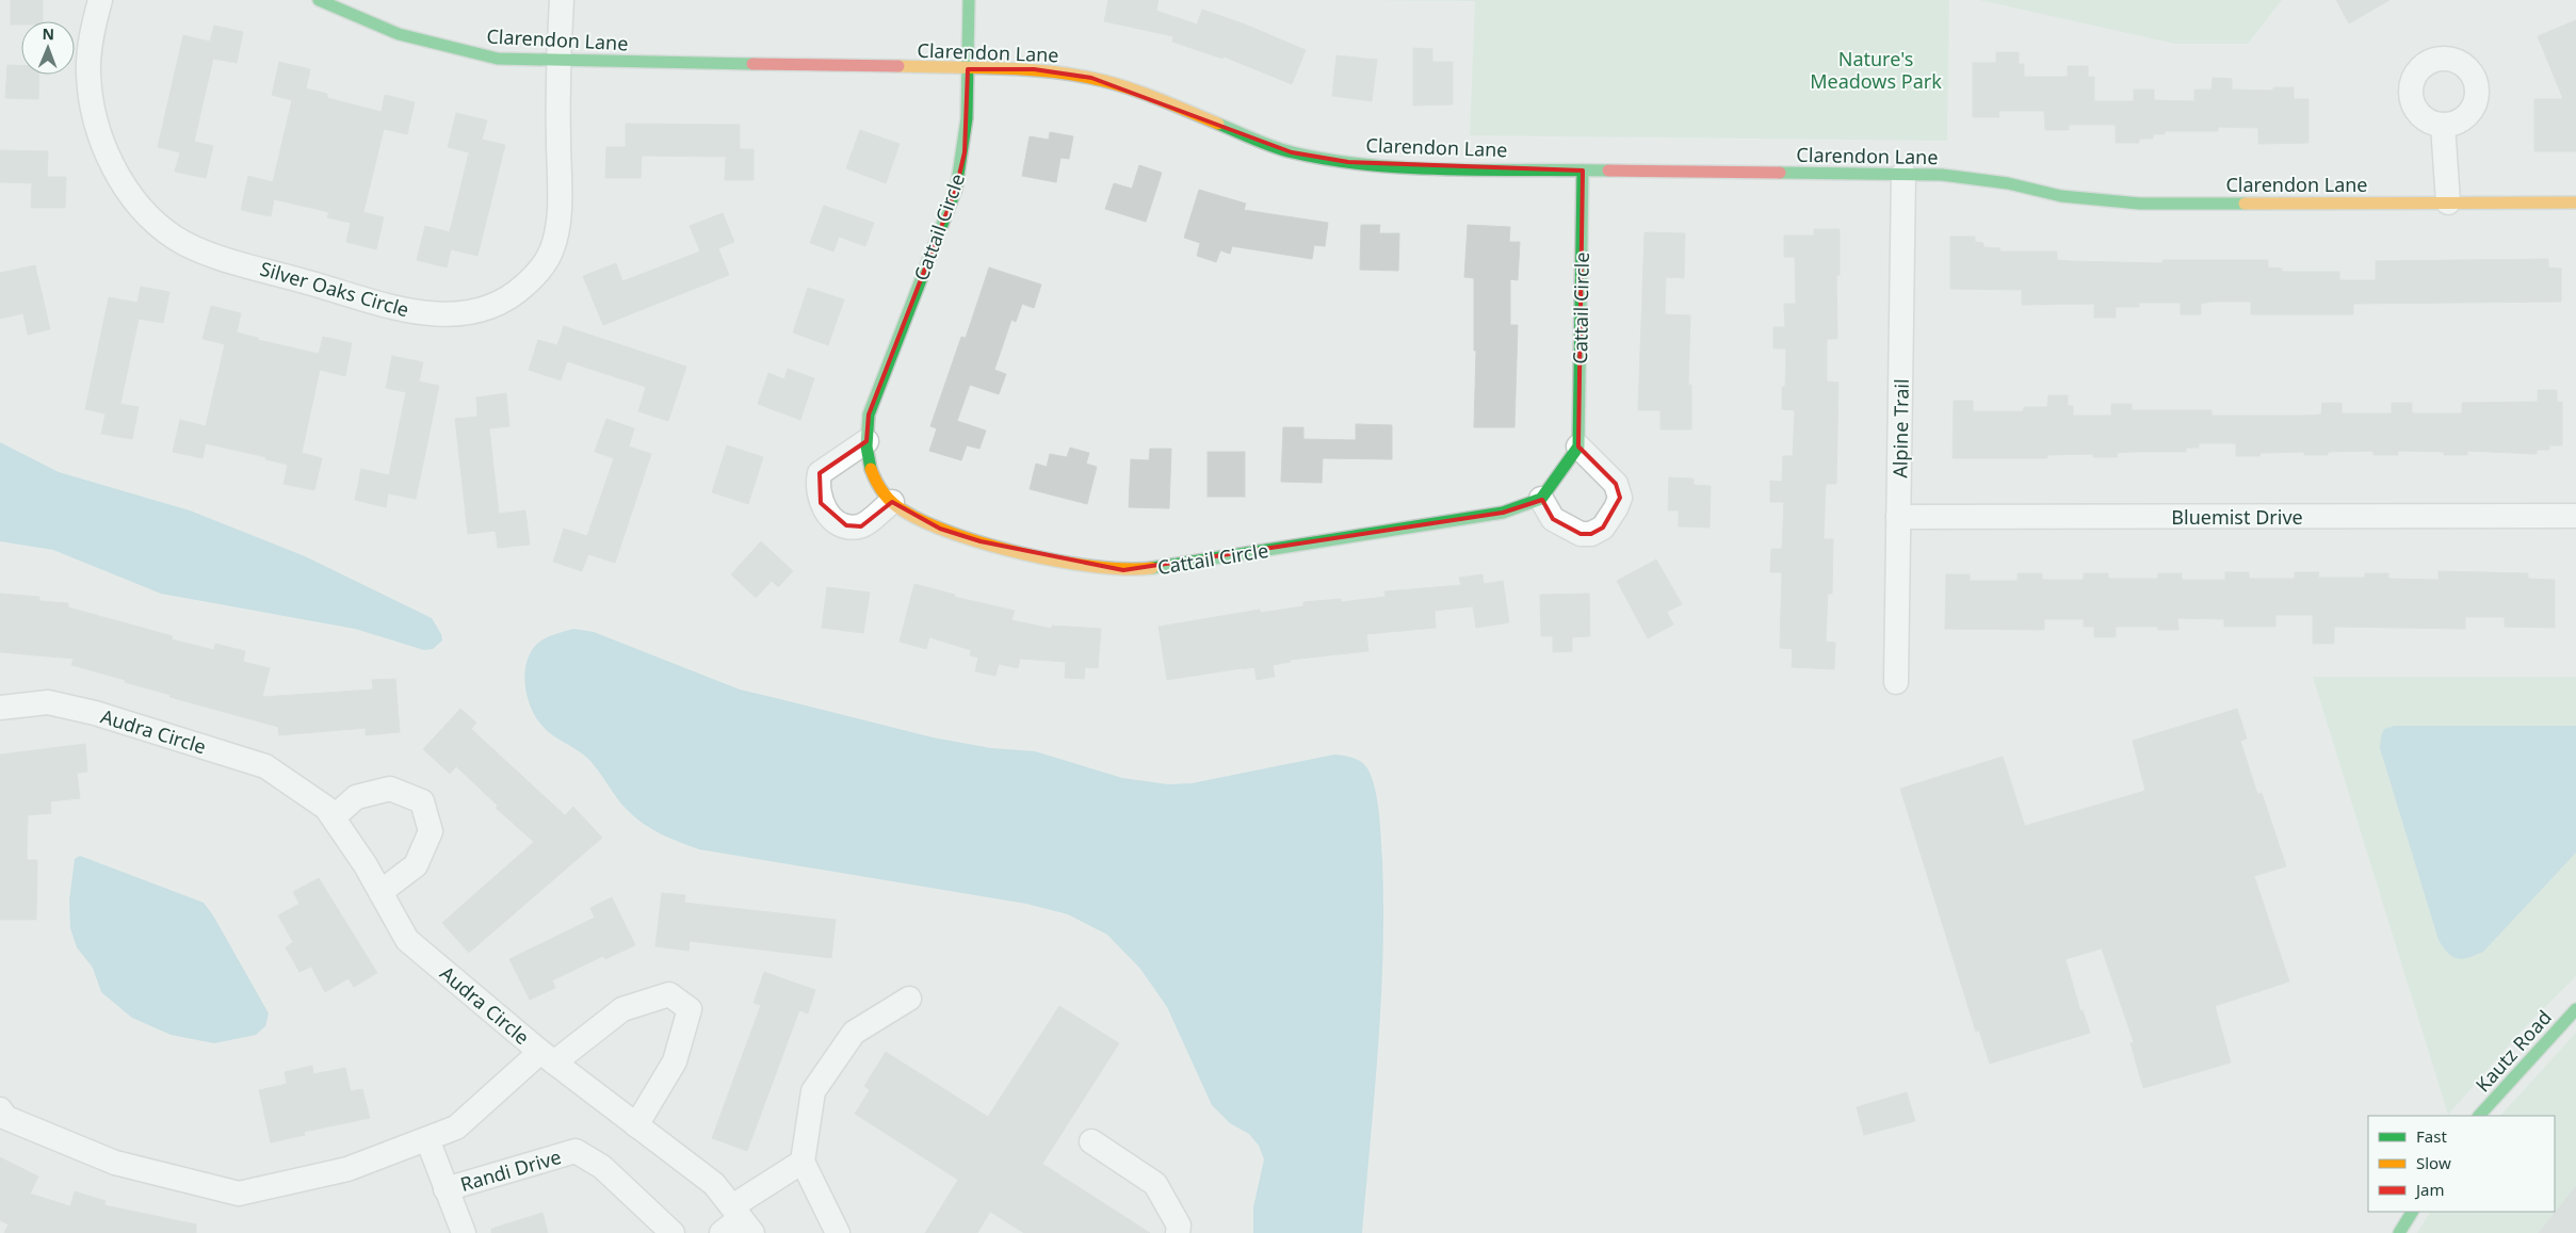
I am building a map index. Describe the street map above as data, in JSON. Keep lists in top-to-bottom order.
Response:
{
  "streets": {
    "street": [
      "Clarendon Lane",
      "Cattail Circle",
      "Silver Oaks Circle",
      "Alpine Trail",
      "Bluemist Drive",
      "Audra Circle",
      "Kautz Road",
      "Randi Drive"
    ]
  },
  "crossings": [
    ["Clarendon Lane", "Cattail Circle"],
    ["Clarendon Lane", "Silver Oaks Circle"],
    ["Clarendon Lane", "Alpine Trail"],
    ["Alpine Trail", "Bluemist Drive"]
  ],
  "parks": ["Nature's Meadows Park"],
  "legend": ["Fast", "Slow", "Jam"],
  "north": "top"
}
